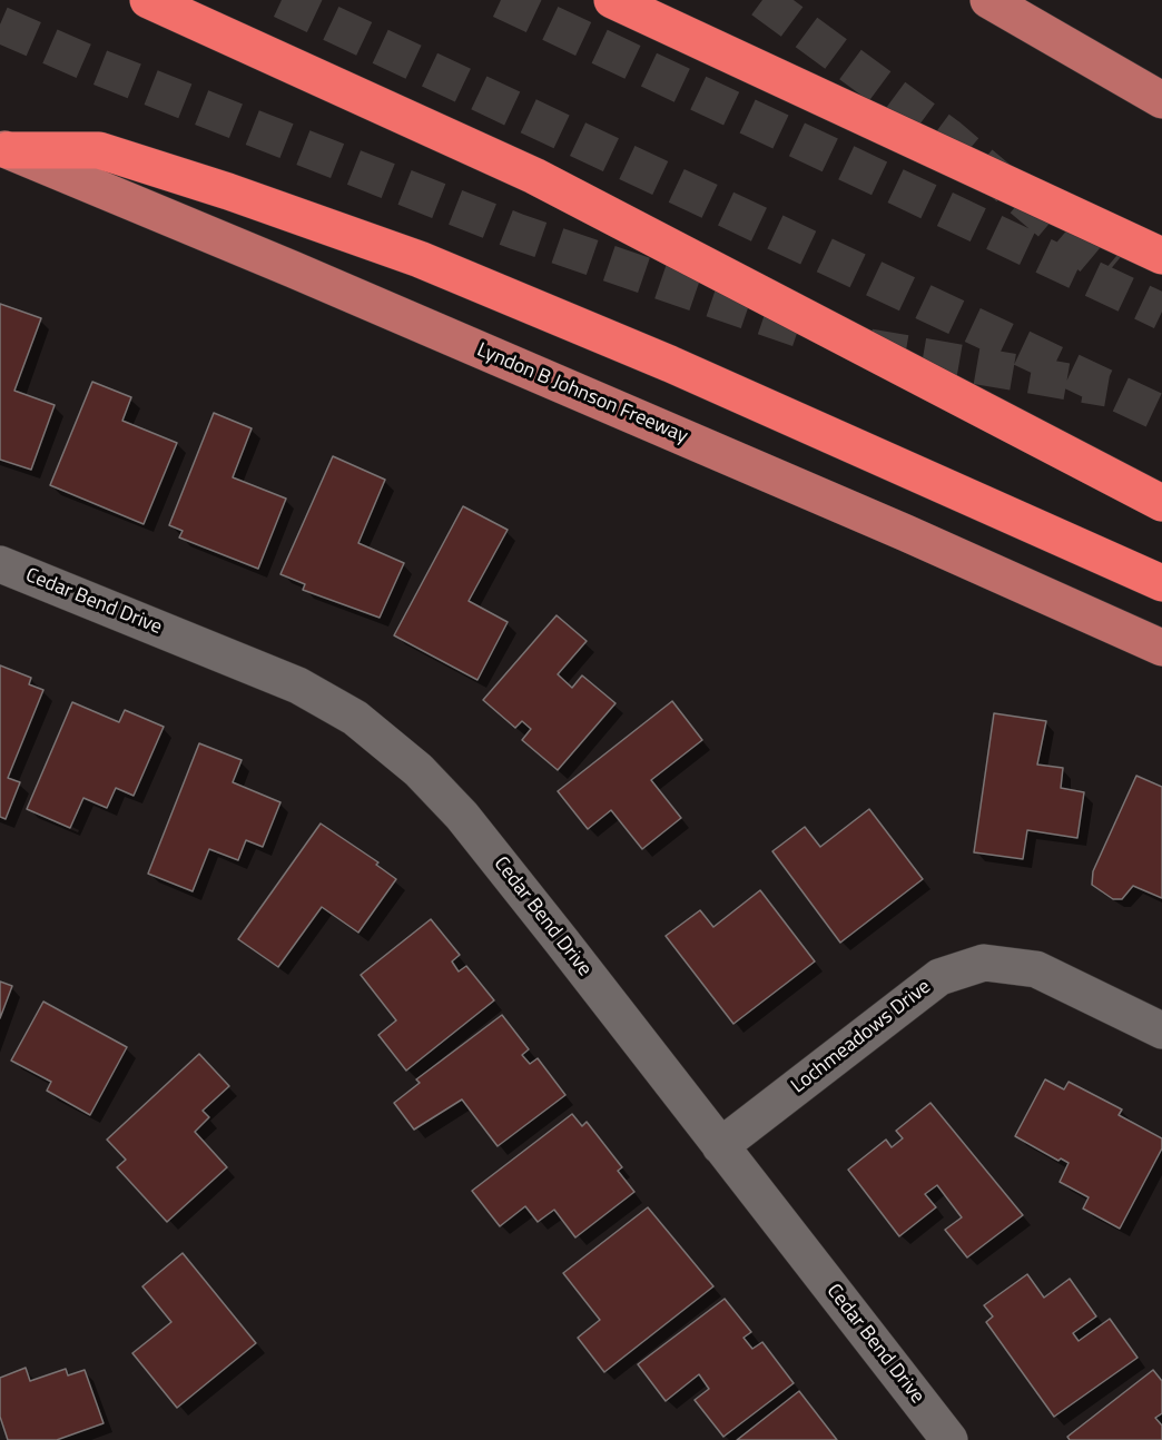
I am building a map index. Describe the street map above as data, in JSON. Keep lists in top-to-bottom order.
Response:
{
  "streets": {
    "main road": ["Lyndon B Johnson Freeway"],
    "street": ["Cedar Bend Drive", "Lochmeadows Drive"]
  },
  "crossings": [
    ["Cedar Bend Drive", "Lochmeadows Drive"]
  ]
}
